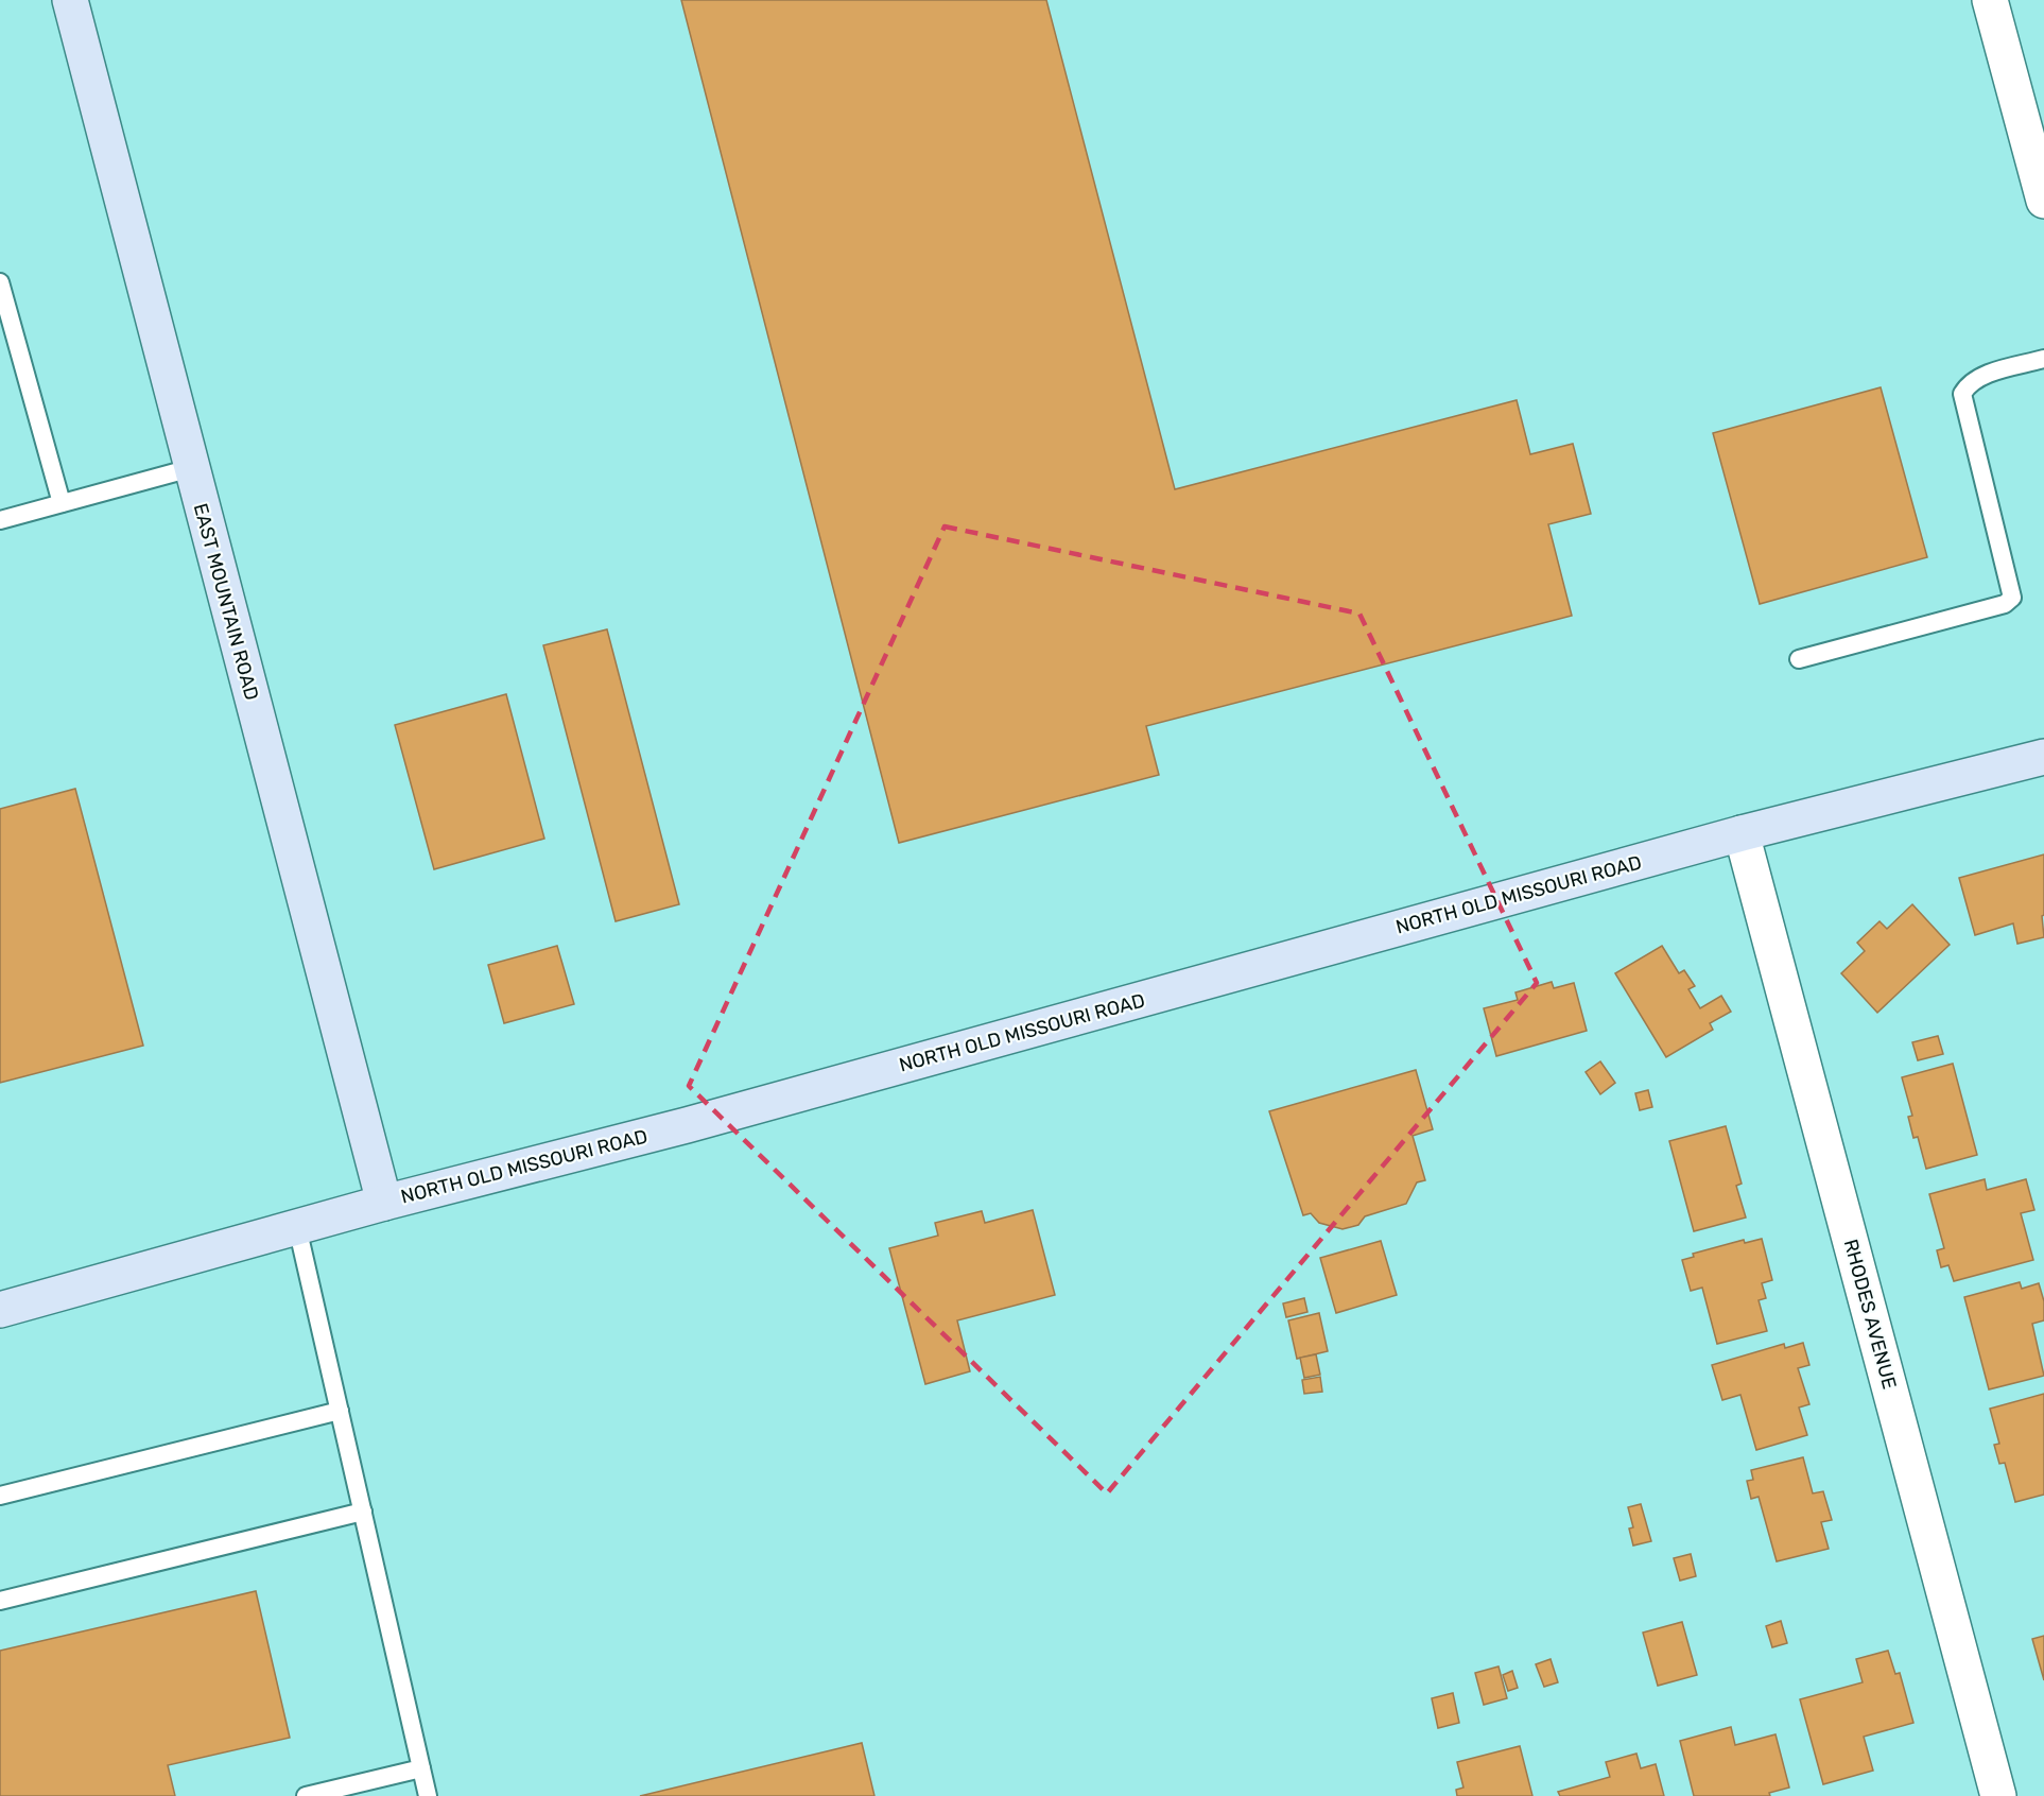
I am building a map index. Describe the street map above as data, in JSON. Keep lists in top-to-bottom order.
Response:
{
  "streets": {
    "main road": ["EAST MOUNTAIN ROAD", "NORTH OLD MISSOURI ROAD"],
    "street": ["RHODES AVENUE"]
  },
  "crossings": [
    ["EAST MOUNTAIN ROAD", "NORTH OLD MISSOURI ROAD"],
    ["NORTH OLD MISSOURI ROAD", "RHODES AVENUE"]
  ]
}
